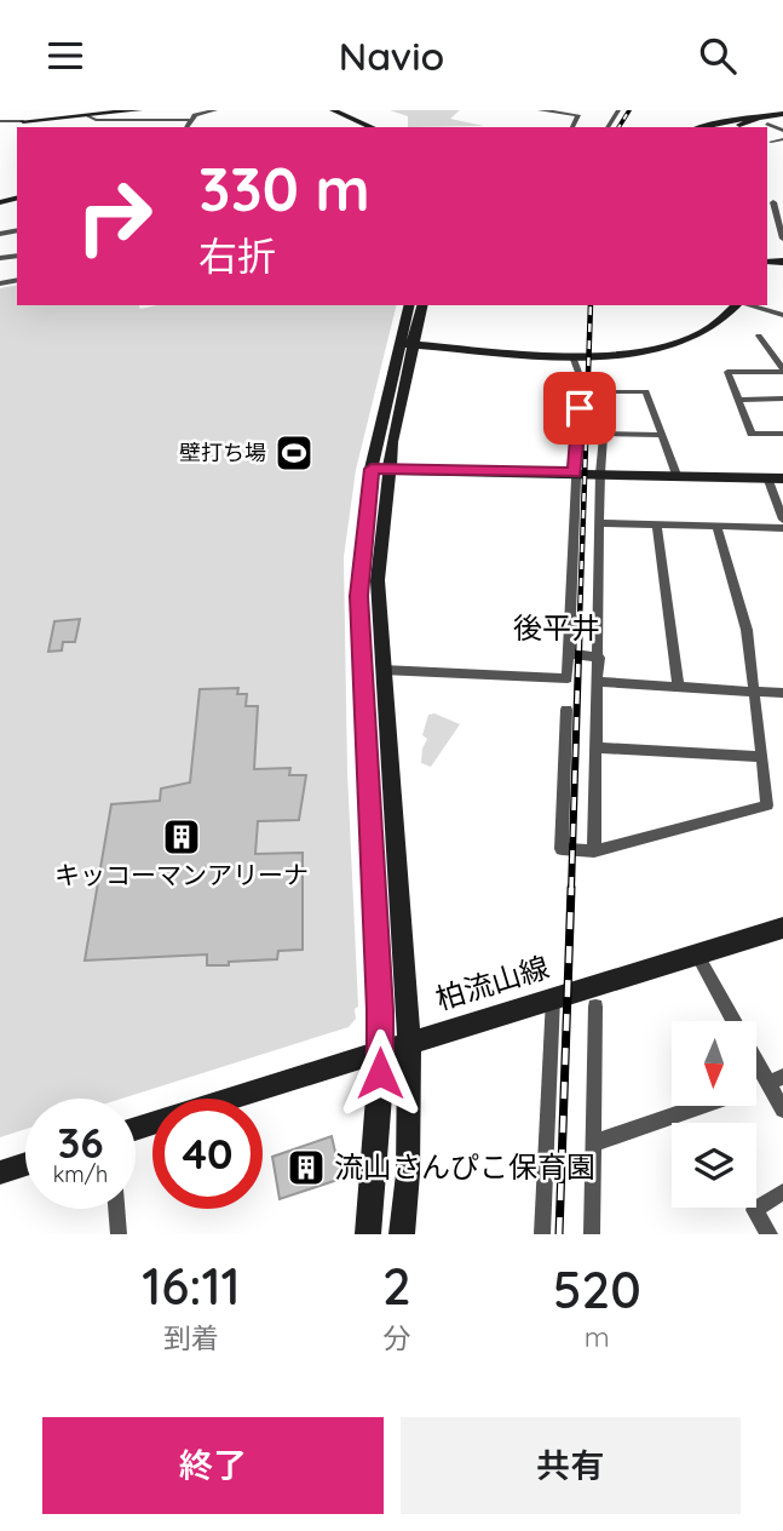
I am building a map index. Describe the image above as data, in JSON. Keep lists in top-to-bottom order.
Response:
{
  "streets": {
    "street": ["柏流山線"]
  },
  "districts": ["後平井"],
  "places": {
    "sports": ["壁打ち場"],
    "building": ["キッコーマンアリーナ", "流山さんぴこ保育園"]
  },
  "north": "bottom",
  "page": {
    "header": "Navio",
    "turn": ["330 m", "右折"],
    "speed": "36 km/h",
    "limit": "40",
    "eta": [
      "16:11",
      "到着",
      "2",
      "分",
      "520",
      "m"
    ],
    "buttons": ["終了", "共有"]
  }
}
